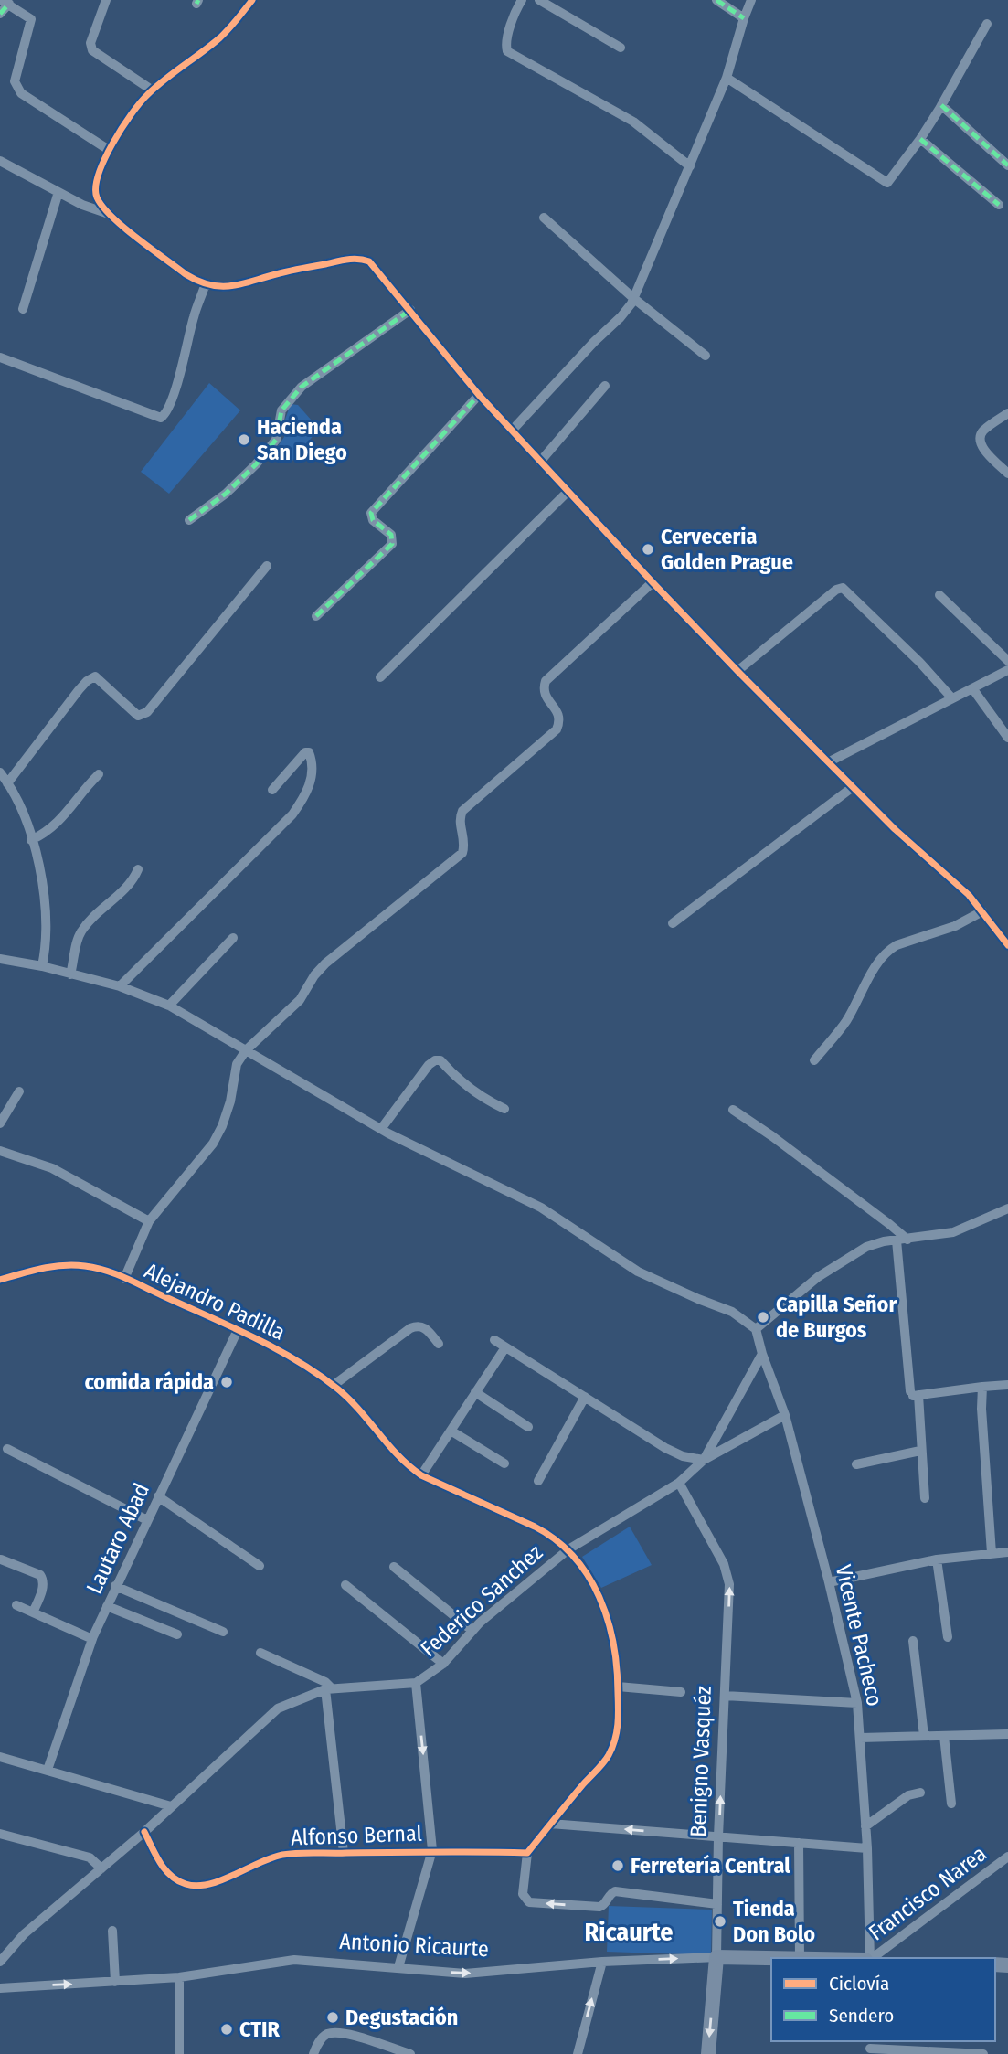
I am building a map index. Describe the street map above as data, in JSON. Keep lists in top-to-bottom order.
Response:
{
  "streets": {
    "main road": ["Benigno Vasquéz", "Antonio Ricaurte"],
    "street": [
      "Alejandro Padilla",
      "Lautaro Abad",
      "Federico Sanchez",
      "Vicente Pacheco",
      "Alfonso Bernal",
      "Francisco Narea"
    ]
  },
  "crossings": [
    ["Alejandro Padilla", "Lautaro Abad"],
    ["Alejandro Padilla", "Federico Sanchez"],
    ["Federico Sanchez", "Vicente Pacheco"],
    ["Federico Sanchez", "Benigno Vasquéz"],
    ["Federico Sanchez", "Alfonso Bernal"],
    ["Benigno Vasquéz", "Antonio Ricaurte"]
  ],
  "one_way": ["Antonio Ricaurte"],
  "districts": ["Ricaurte"],
  "places": [
    "Hacienda San Diego",
    "Cerveceria Golden Prague",
    "Capilla Señor de Burgos",
    "comida rápida",
    "Ferretería Central",
    "Tienda Don Bolo",
    "Degustación",
    "CTIR"
  ],
  "legend": ["Ciclovía", "Sendero"]
}
